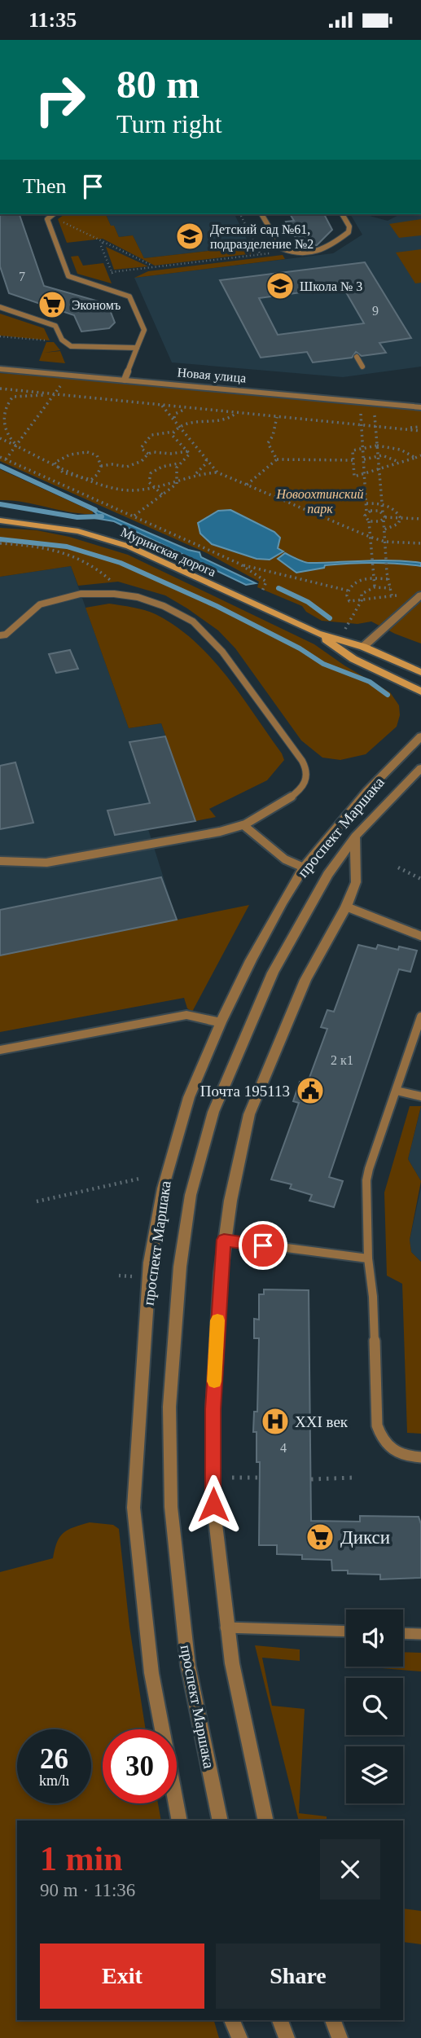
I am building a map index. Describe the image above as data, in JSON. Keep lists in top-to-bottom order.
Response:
{
  "streets": {
    "street": ["Новая улица", "Муринская дорога", "проспект Маршака"]
  },
  "parks": ["Новоохтинский парк"],
  "places": {
    "school or university": ["Детский сад №61, подразделение №2", "Школа № 3"],
    "supermarket": ["Экономъ", "Дикси"],
    "public building": ["Почта 195113"],
    "hospital": ["XXI век"]
  },
  "house_numbers": [
    "7",
    "9",
    "2 к1",
    "4"
  ],
  "page": {
    "status": "11:35",
    "turn": ["80 m", "Turn right"],
    "then": "Then",
    "speed": "26 km/h",
    "limit": "30",
    "heading": ["1 min", "90 m · 11:36"],
    "buttons": ["Exit", "Share"]
  }
}
